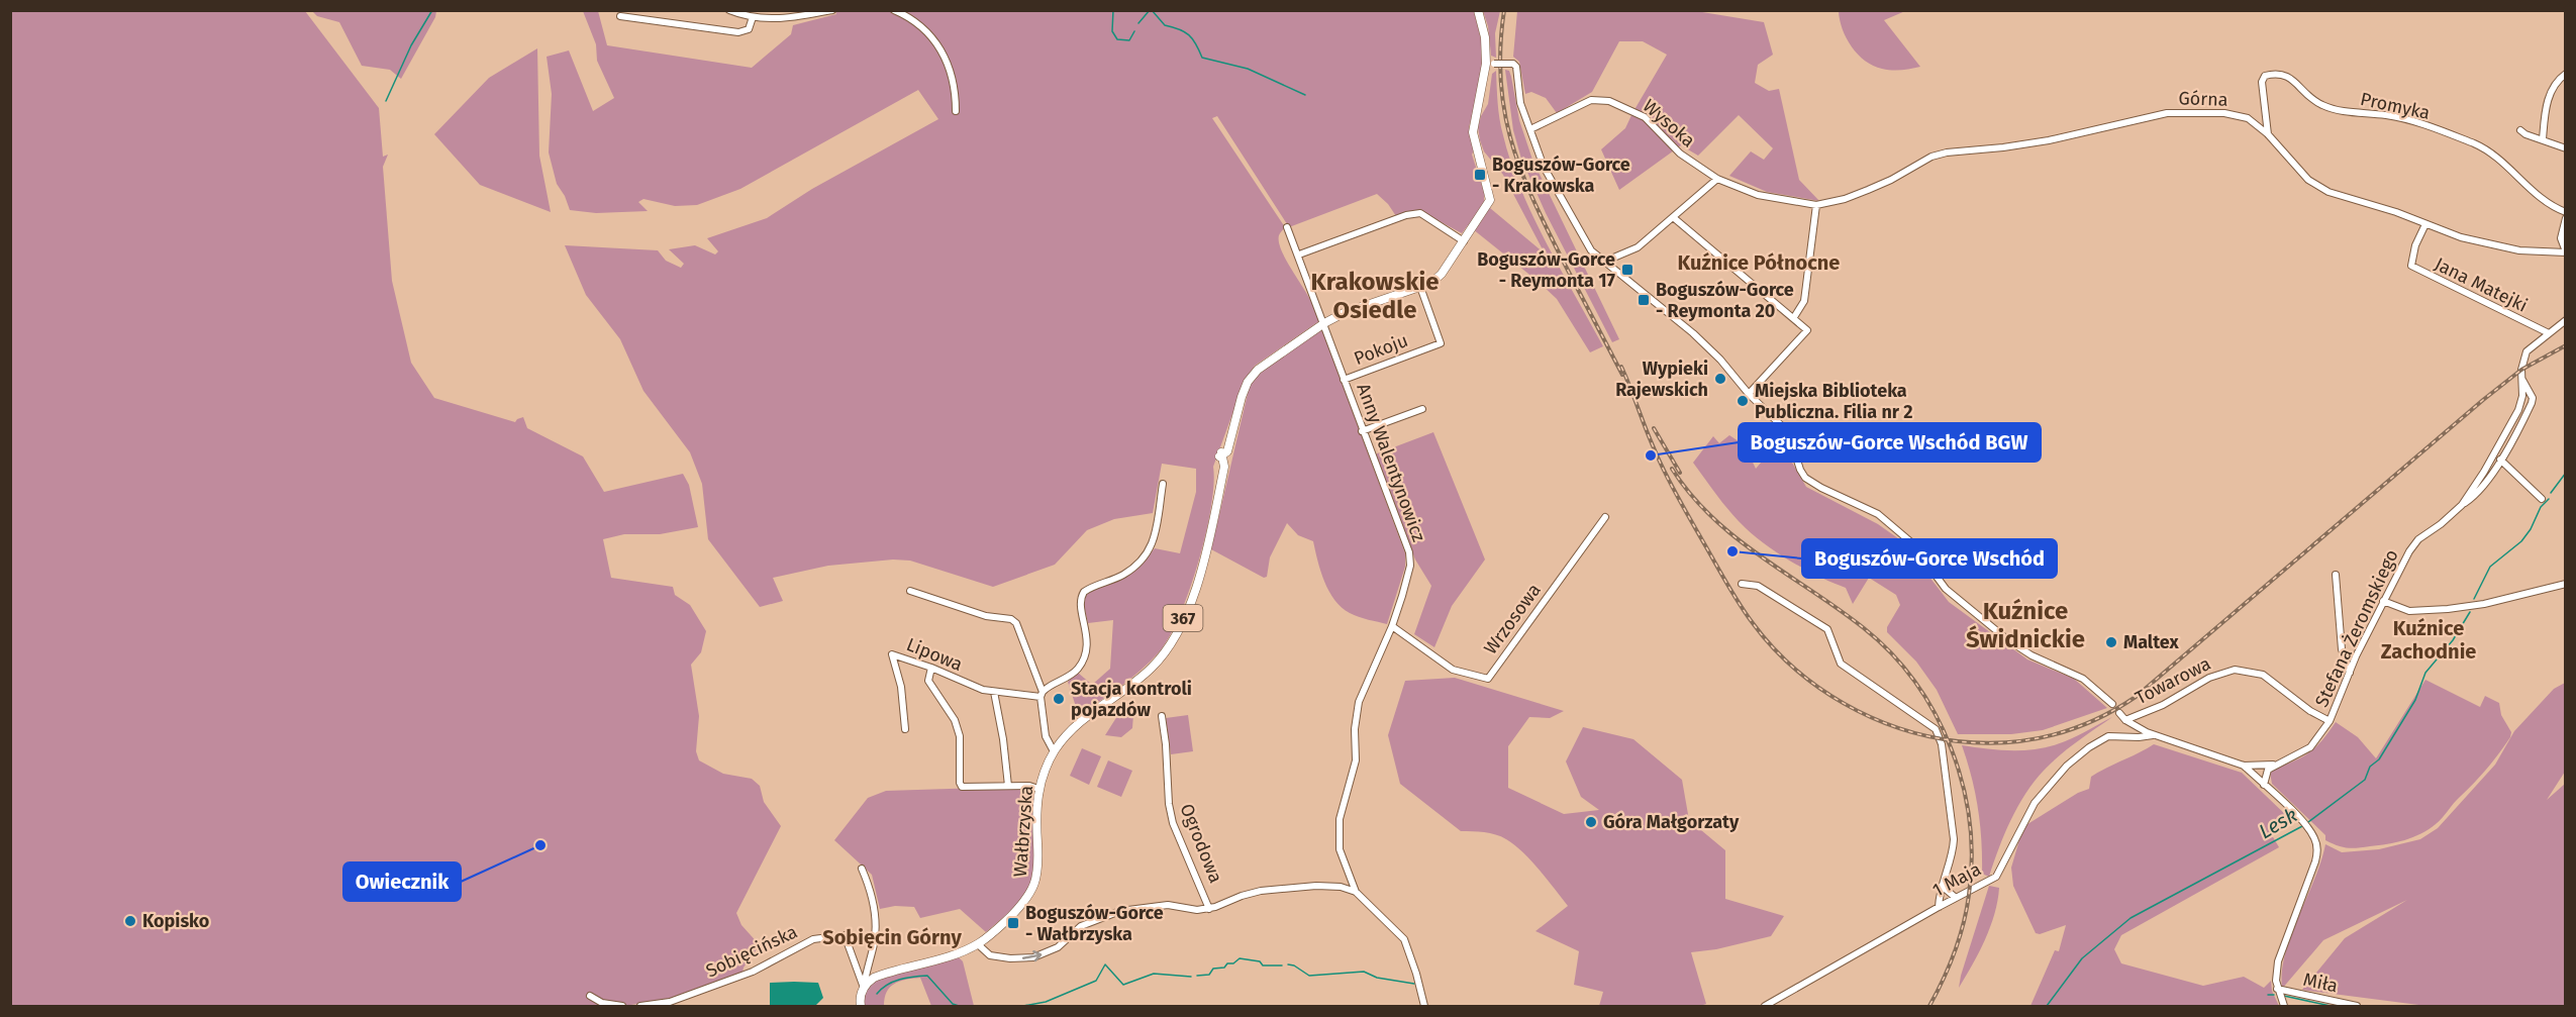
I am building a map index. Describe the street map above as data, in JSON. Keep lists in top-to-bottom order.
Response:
{
  "streets": {
    "main road": ["367", "Wałbrzyska"],
    "street": [
      "Górna",
      "Promyka",
      "Wysoka",
      "Jana Matejki",
      "Pokoju",
      "Anny Walentynowicz",
      "Wrzosowa",
      "Stefana Żeromskiego",
      "Lipowa",
      "Towarowa",
      "Ogrodowa",
      "1 Maja",
      "Sobięcińska",
      "Miła"
    ]
  },
  "crossings": [
    ["Górna", "Promyka"],
    ["Górna", "Wysoka"],
    ["Górna", "Jana Matejki"],
    ["Jana Matejki", "Stefana Żeromskiego"],
    ["Pokoju", "Anny Walentynowicz"],
    ["Anny Walentynowicz", "Wrzosowa"],
    ["Anny Walentynowicz", "Wałbrzyska"],
    ["Stefana Żeromskiego", "Towarowa"],
    ["Stefana Żeromskiego", "1 Maja"],
    ["Wałbrzyska", "Sobięcińska"]
  ],
  "districts": [
    "Kuźnice Północne",
    "Krakowskie Osiedle",
    "Kuźnice Świdnickie",
    "Kuźnice Zachodnie",
    "Sobięcin Górny"
  ],
  "water": ["Lesk"],
  "places": {
    "transit": [
      "Boguszów-Gorce - Krakowska",
      "Boguszów-Gorce - Reymonta 17",
      "Boguszów-Gorce - Reymonta 20",
      "Boguszów-Gorce - Wałbrzyska"
    ],
    "other": [
      "Wypieki Rajewskich",
      "Miejska Biblioteka Publiczna. Filia nr 2",
      "Boguszów-Gorce Wschód BGW",
      "Boguszów-Gorce Wschód",
      "Maltex",
      "Stacja kontroli pojazdów",
      "Góra Małgorzaty",
      "Owiecznik",
      "Kopisko"
    ]
  }
}
